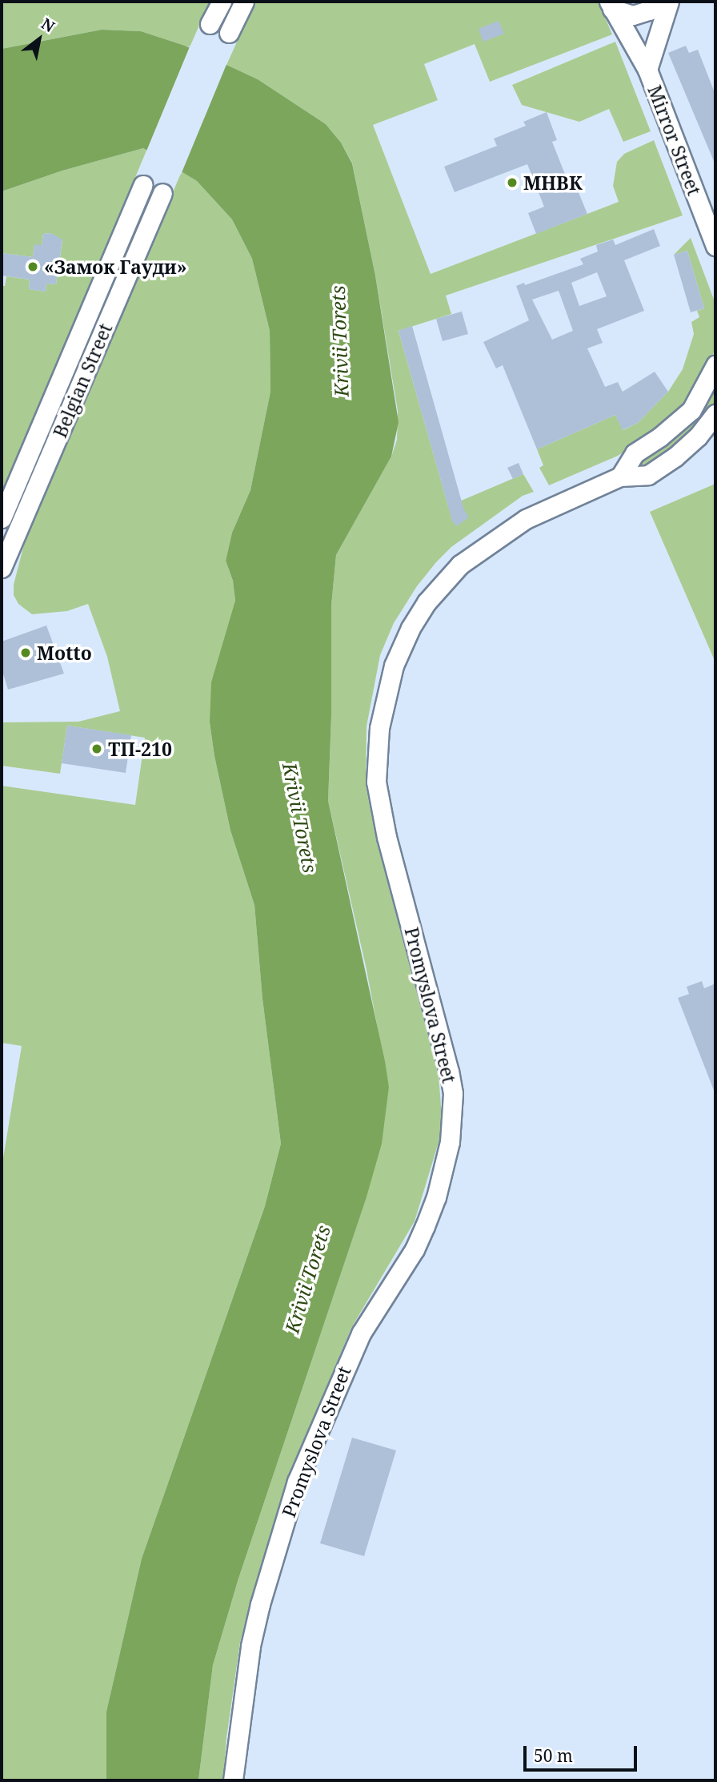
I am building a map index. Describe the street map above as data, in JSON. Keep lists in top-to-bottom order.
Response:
{
  "streets": {
    "street": ["Mirror Street", "Belgian Street", "Promyslova Street"]
  },
  "water": ["Krivii Torets"],
  "places": [
    "МНВК",
    "«Замок Гауди»",
    "Motto",
    "ТП-210"
  ],
  "scale_bar": "50 m",
  "north": "top right"
}
